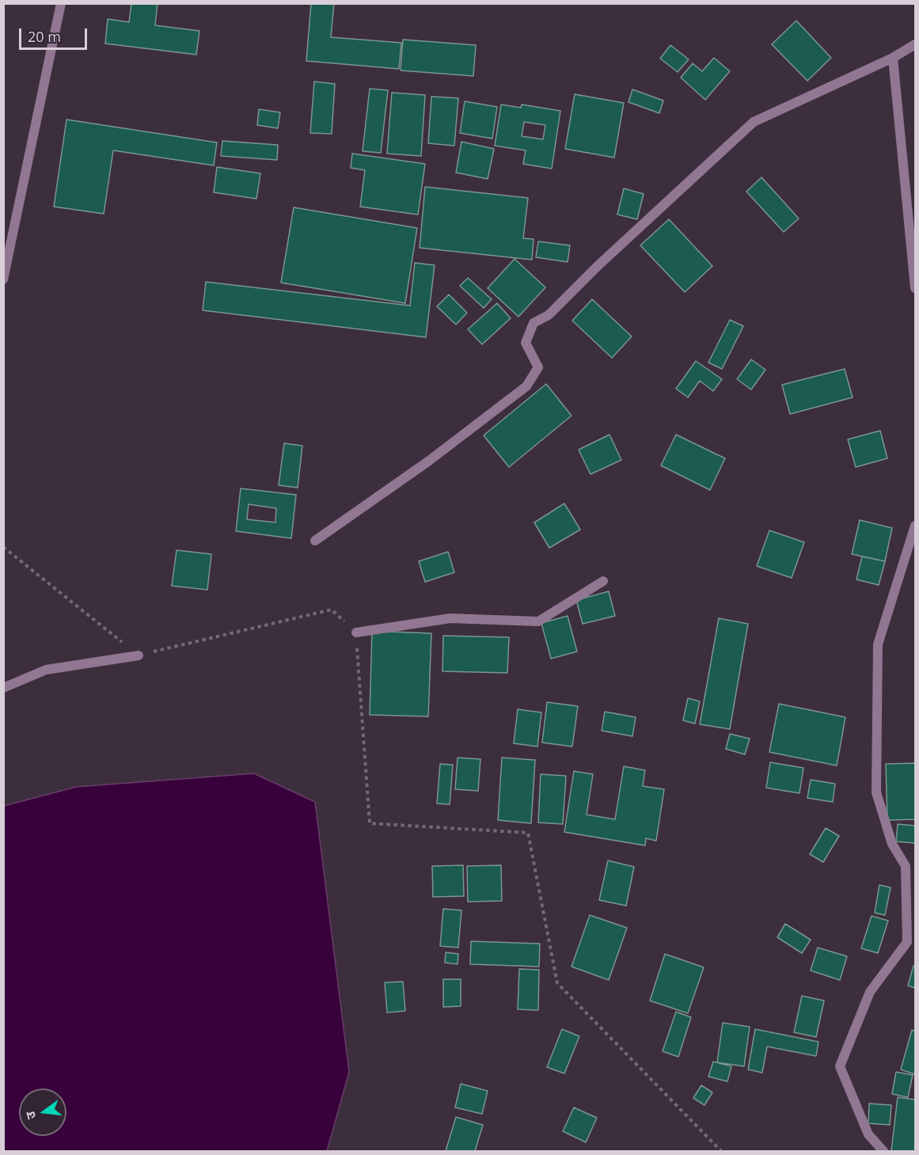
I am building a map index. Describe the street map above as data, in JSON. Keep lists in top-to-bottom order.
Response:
{
  "scale_bar": "20 m",
  "north": "left"
}
